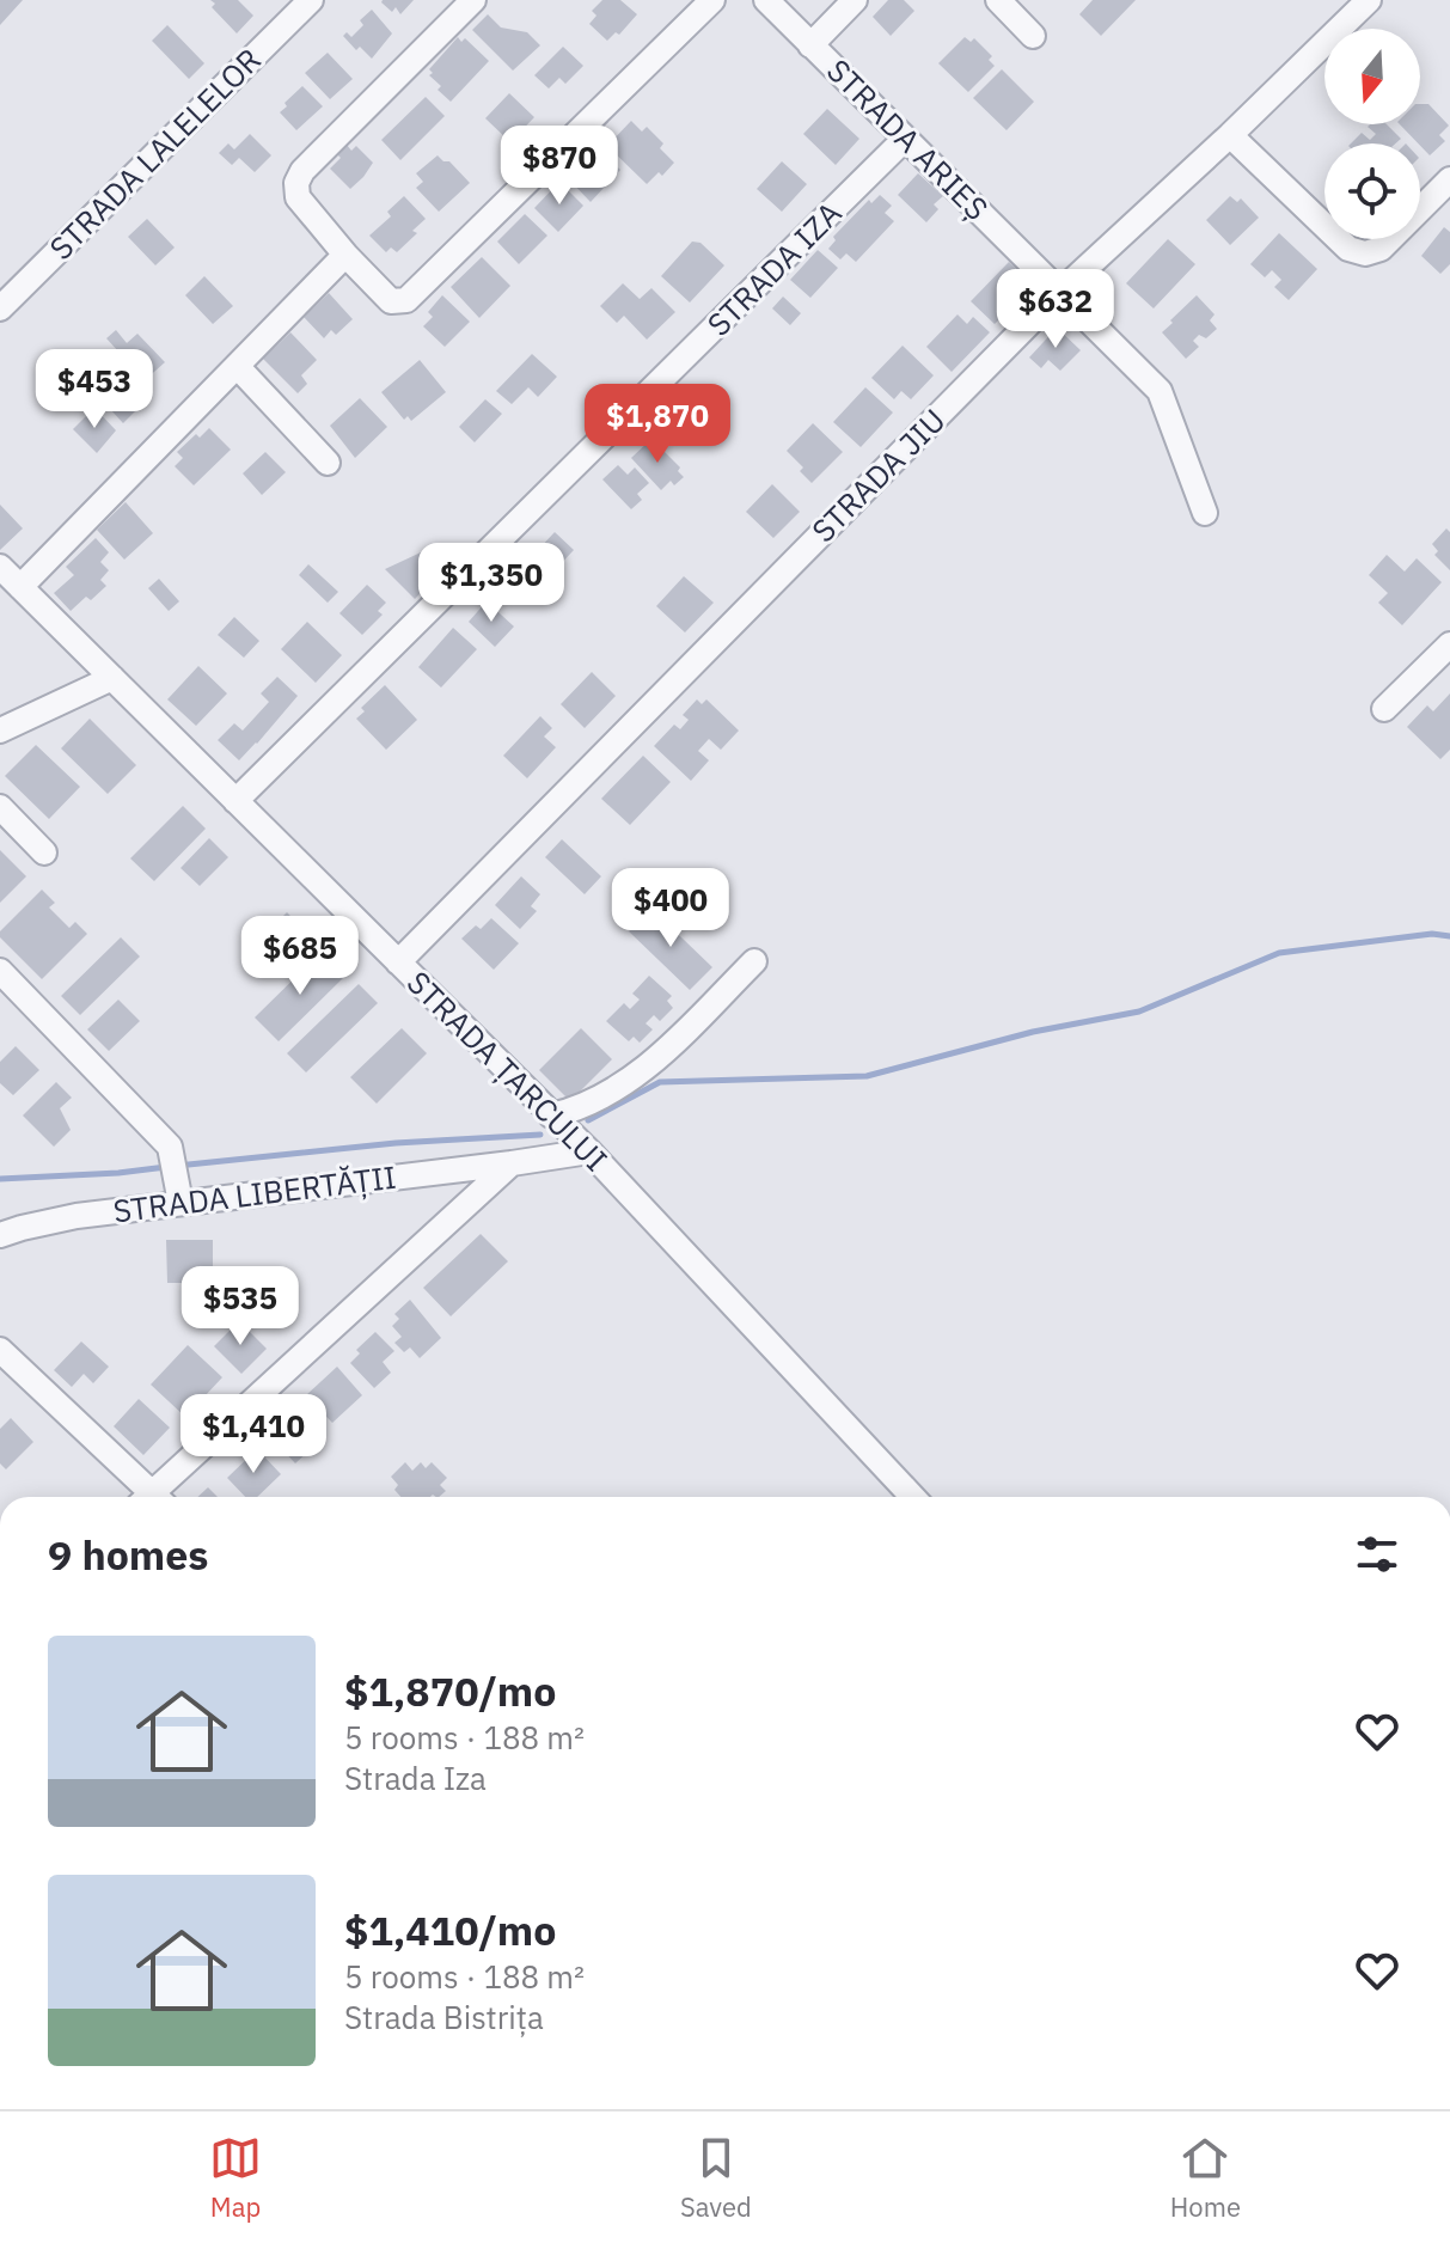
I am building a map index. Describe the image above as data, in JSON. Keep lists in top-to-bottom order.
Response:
{
  "streets": {
    "street": [
      "STRADA ARIEȘ",
      "STRADA LALELELOR",
      "STRADA IZA",
      "STRADA JIU",
      "STRADA ȚARCULUI",
      "STRADA LIBERTĂȚII"
    ]
  },
  "crossings": [
    ["STRADA ARIEȘ", "STRADA IZA"],
    ["STRADA ARIEȘ", "STRADA JIU"],
    ["STRADA IZA", "STRADA ȚARCULUI"],
    ["STRADA JIU", "STRADA ȚARCULUI"],
    ["STRADA ȚARCULUI", "STRADA LIBERTĂȚII"]
  ],
  "north": "bottom",
  "page": {
    "price": [
      "$870",
      "$632",
      "$453",
      "$1,870",
      "$1,350",
      "$400",
      "$685",
      "$535",
      "$1,410"
    ],
    "heading": "9 homes",
    "list": [
      {
        "name": "$1,870/mo",
        "note": "5 rooms · 188 m² · Strada Iza"
      },
      {
        "name": "$1,410/mo",
        "note": "5 rooms · 188 m² · Strada Bistrița"
      }
    ],
    "tabs": ["Map", "Saved", "Home"]
  }
}
